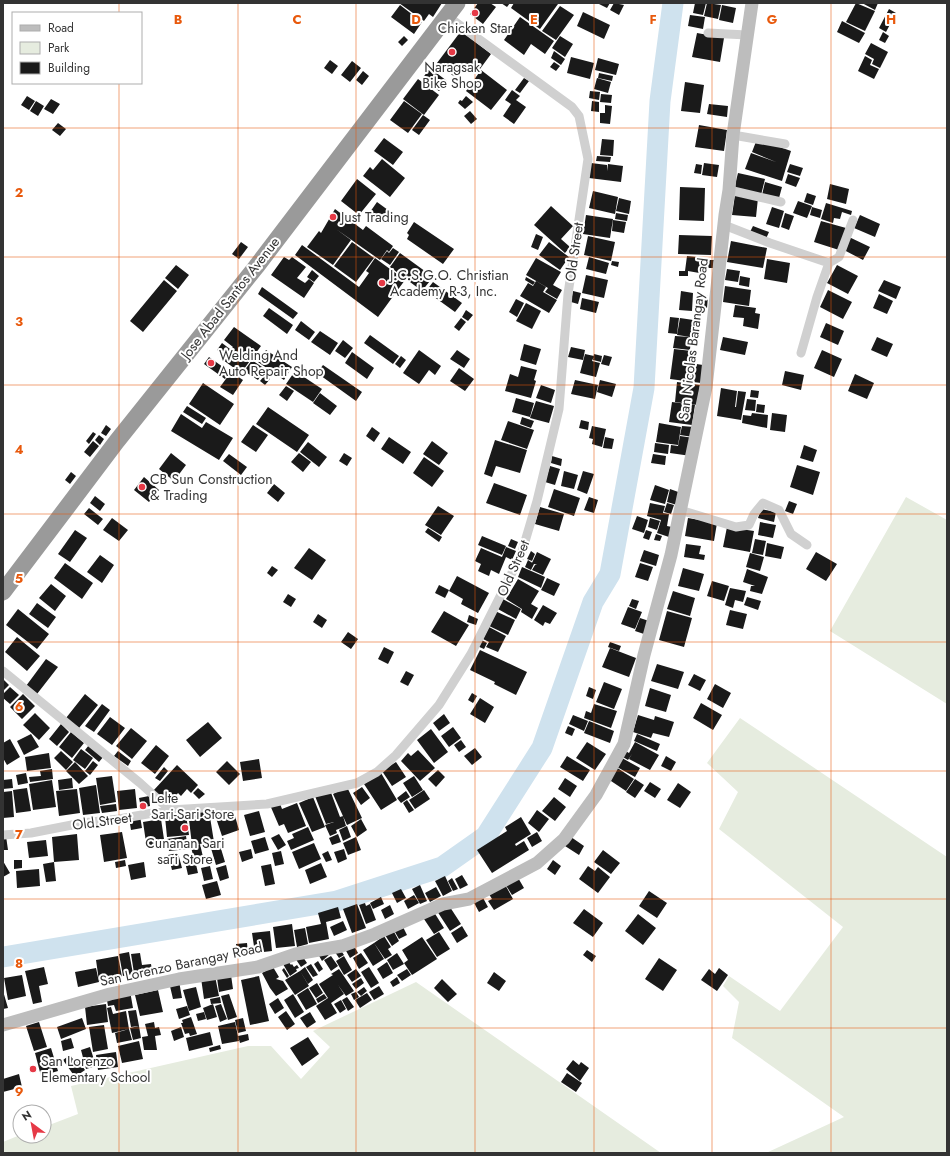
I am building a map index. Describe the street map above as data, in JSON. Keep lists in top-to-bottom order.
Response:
{
  "streets": {
    "highway": ["Jose Abad Santos Avenue"],
    "street": ["Old Street", "San Nicolas Barangay Road", "San Lorenzo Barangay Road"]
  },
  "crossings": [
    ["Old Street", "Jose Abad Santos Avenue"],
    ["San Nicolas Barangay Road", "San Lorenzo Barangay Road"]
  ],
  "places": [
    "Chicken Star",
    "Naragsak Bike Shop",
    "Just Trading",
    "J.C.S.G.O. Christian Academy R-3, Inc.",
    "Welding And Auto Repair Shop",
    "CB Sun Construction & Trading",
    "Lelte Sari-Sari Store",
    "Cunanan Sari sari Store",
    "San Lorenzo Elementary School"
  ],
  "legend": ["Road", "Park", "Building"],
  "north": "top left",
  "grid": {
    "columns": [
      "B",
      "C",
      "D",
      "E",
      "F",
      "G",
      "H"
    ],
    "rows": [
      "2",
      "3",
      "4",
      "5",
      "6",
      "7",
      "8",
      "9"
    ]
  }
}
